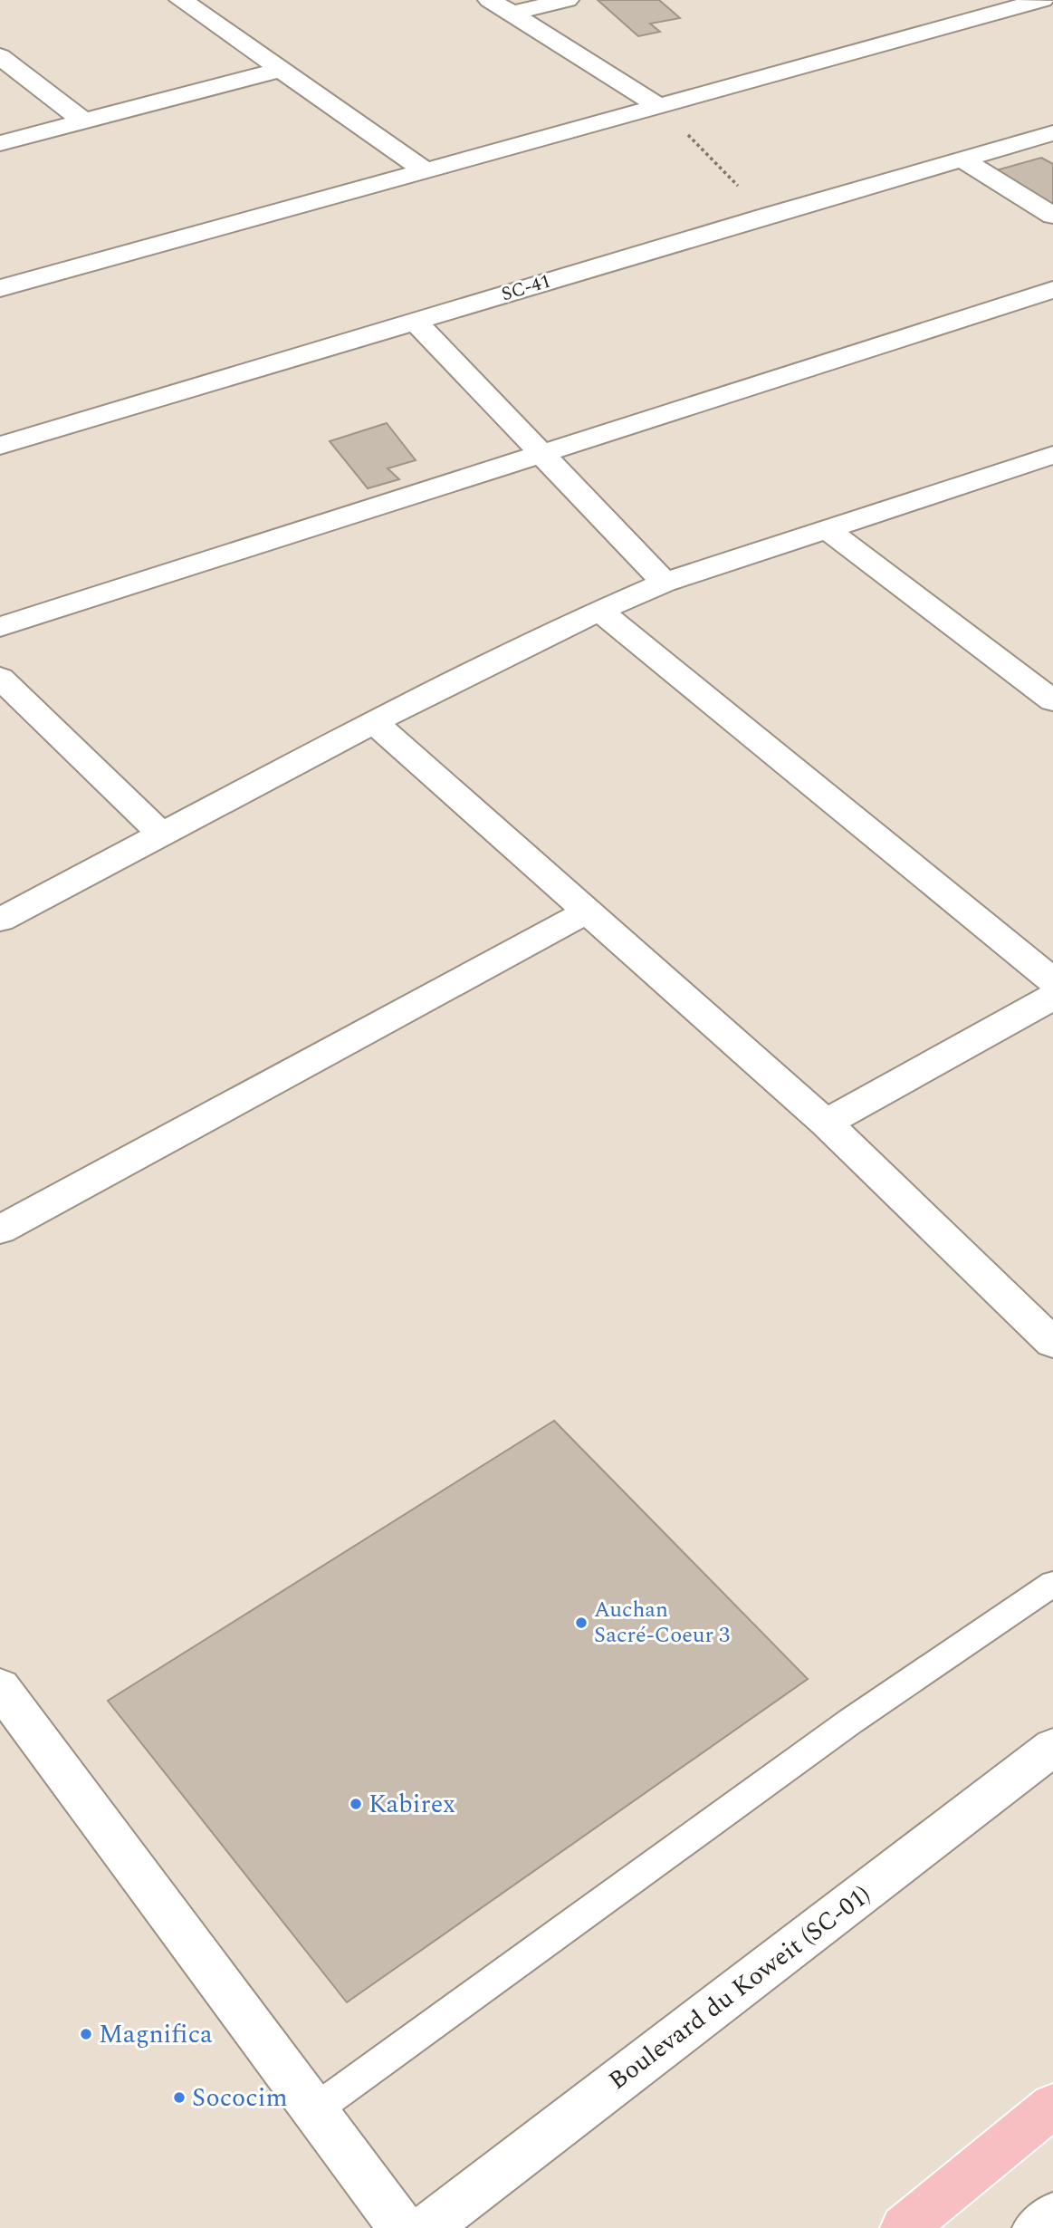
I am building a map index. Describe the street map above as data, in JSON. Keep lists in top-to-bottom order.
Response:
{
  "streets": {
    "street": ["SC-41", "Boulevard du Koweit (SC-01)"]
  },
  "places": [
    "Auchan Sacré-Coeur 3",
    "Kabirex",
    "Magnifica",
    "Sococim"
  ]
}
